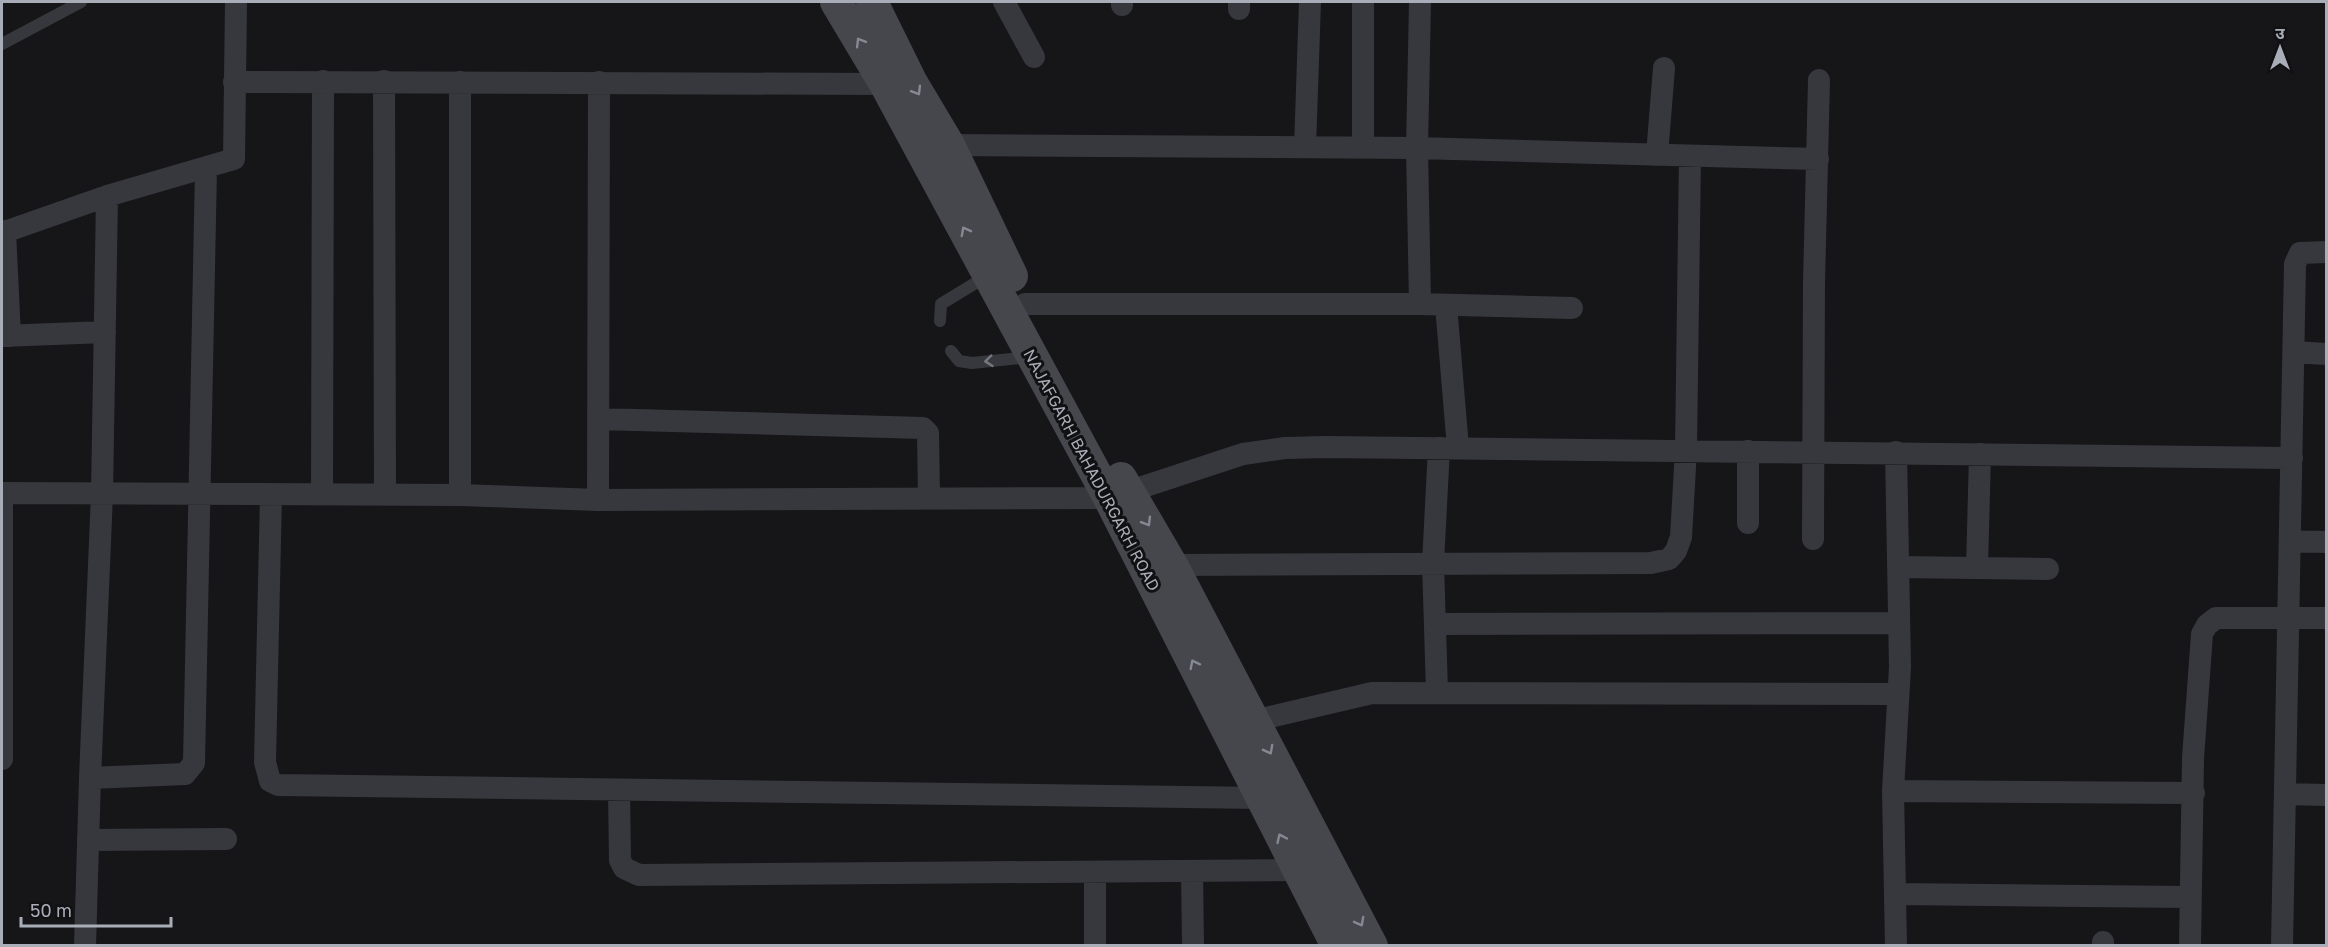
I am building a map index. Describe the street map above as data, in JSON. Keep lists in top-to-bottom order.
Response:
{
  "streets": {
    "main road": ["NAJAFGARH BAHADURGARH ROAD"]
  },
  "scale_bar": "50 m",
  "north": "top"
}
